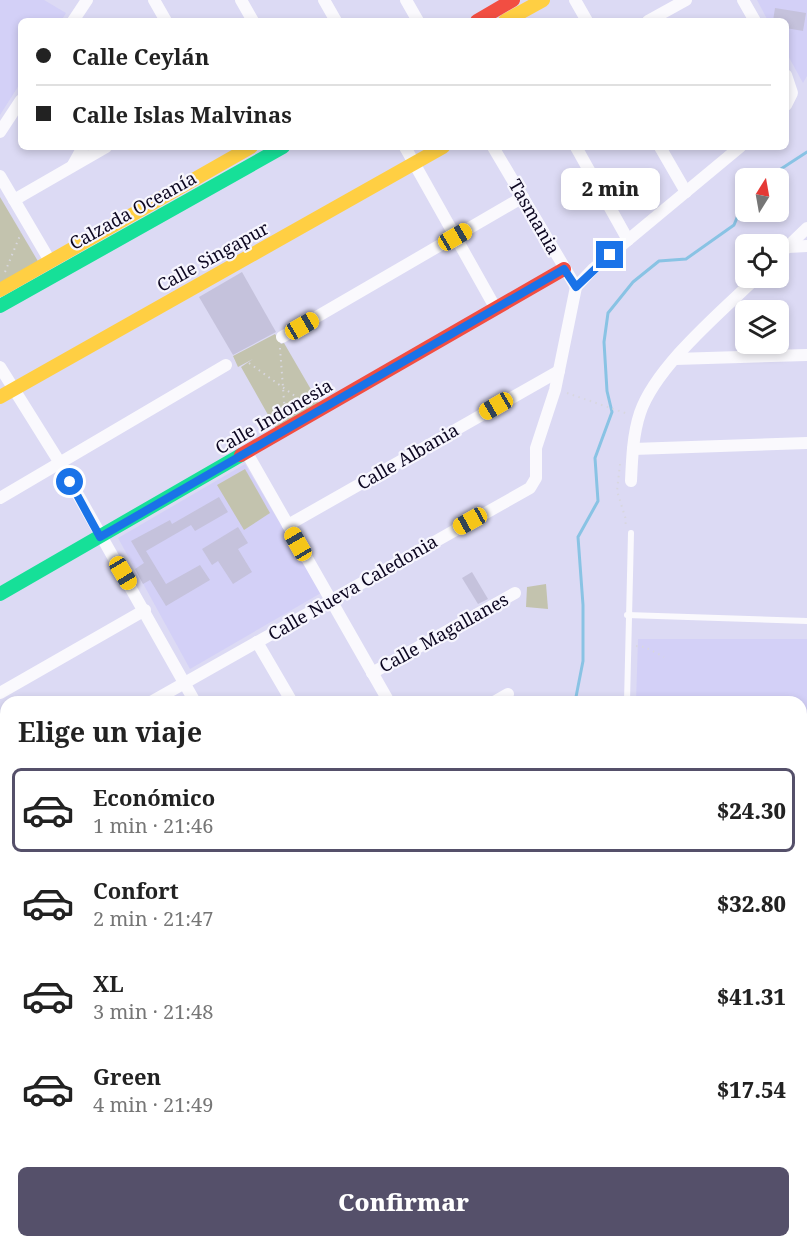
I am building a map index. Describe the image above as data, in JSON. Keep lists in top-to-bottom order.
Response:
{
  "streets": {
    "street": [
      "Calzada Oceanía",
      "Tasmania",
      "Calle Singapur",
      "Calle Indonesia",
      "Calle Albania",
      "Calle Nueva Caledonia",
      "Calle Magallanes"
    ]
  },
  "crossings": [
    ["Tasmania", "Calle Indonesia"],
    ["Tasmania", "Calle Nueva Caledonia"],
    ["Calle Albania", "Calle Nueva Caledonia"]
  ],
  "north": "top",
  "page": {
    "banner": ["Calle Ceylán", "Calle Islas Malvinas"],
    "bubble": "2 min",
    "heading": "Elige un viaje",
    "list": [
      {
        "name": "Económico",
        "note": "1 min · 21:46",
        "value": "$24.30"
      },
      {
        "name": "Confort",
        "note": "2 min · 21:47",
        "value": "$32.80"
      },
      {
        "name": "XL",
        "note": "3 min · 21:48",
        "value": "$41.31"
      },
      {
        "name": "Green",
        "note": "4 min · 21:49",
        "value": "$17.54"
      }
    ],
    "buttons": "Confirmar"
  }
}
